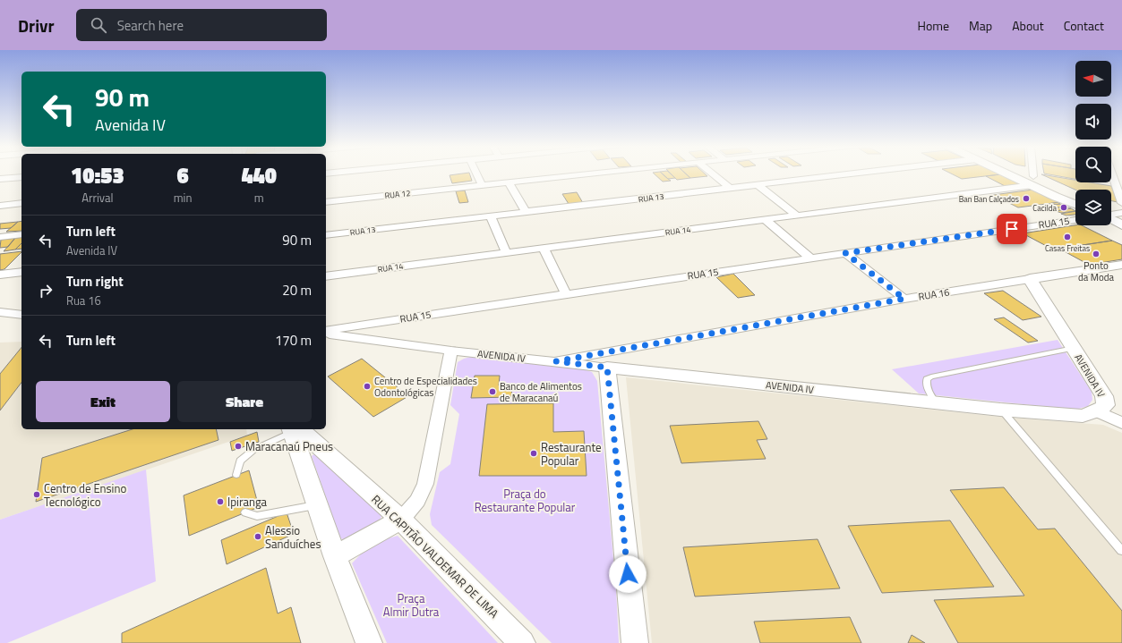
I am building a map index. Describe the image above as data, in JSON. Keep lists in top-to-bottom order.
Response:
{
  "streets": {
    "street": [
      "RUA 12",
      "RUA 13",
      "RUA 15",
      "RUA 14",
      "RUA 16",
      "AVENIDA IV",
      "RUA CAPITÃO VALDEMAR DE LIMA"
    ]
  },
  "crossings": [
    ["RUA 16", "AVENIDA IV"]
  ],
  "parks": ["Praça do Restaurante Popular", "Praça Almir Dutra"],
  "places": [
    "Ban Ban Calçados",
    "Cacilda",
    "Casas Freitas",
    "Ponto da Moda",
    "Centro de Especialidades Odontológicas",
    "Banco de Alimentos de Maracanaú",
    "Maracanaú Pneus",
    "Restaurante Popular",
    "Centro de Ensino Tecnológico",
    "Ipiranga",
    "Alessio Sanduíches"
  ],
  "north": "left",
  "page": {
    "header": "Drivr",
    "search": "Search here",
    "nav": [
      "Home",
      "Map",
      "About",
      "Contact"
    ],
    "turn": ["90 m", "Avenida IV"],
    "eta": [
      "10:53",
      "Arrival",
      "6",
      "min",
      "440",
      "m"
    ],
    "list": [
      {
        "name": "Turn left",
        "note": "Avenida IV",
        "value": "90 m"
      },
      {
        "name": "Turn right",
        "note": "Rua 16",
        "value": "20 m"
      },
      {
        "name": "Turn left",
        "value": "170 m"
      }
    ],
    "buttons": ["Exit", "Share"]
  }
}
